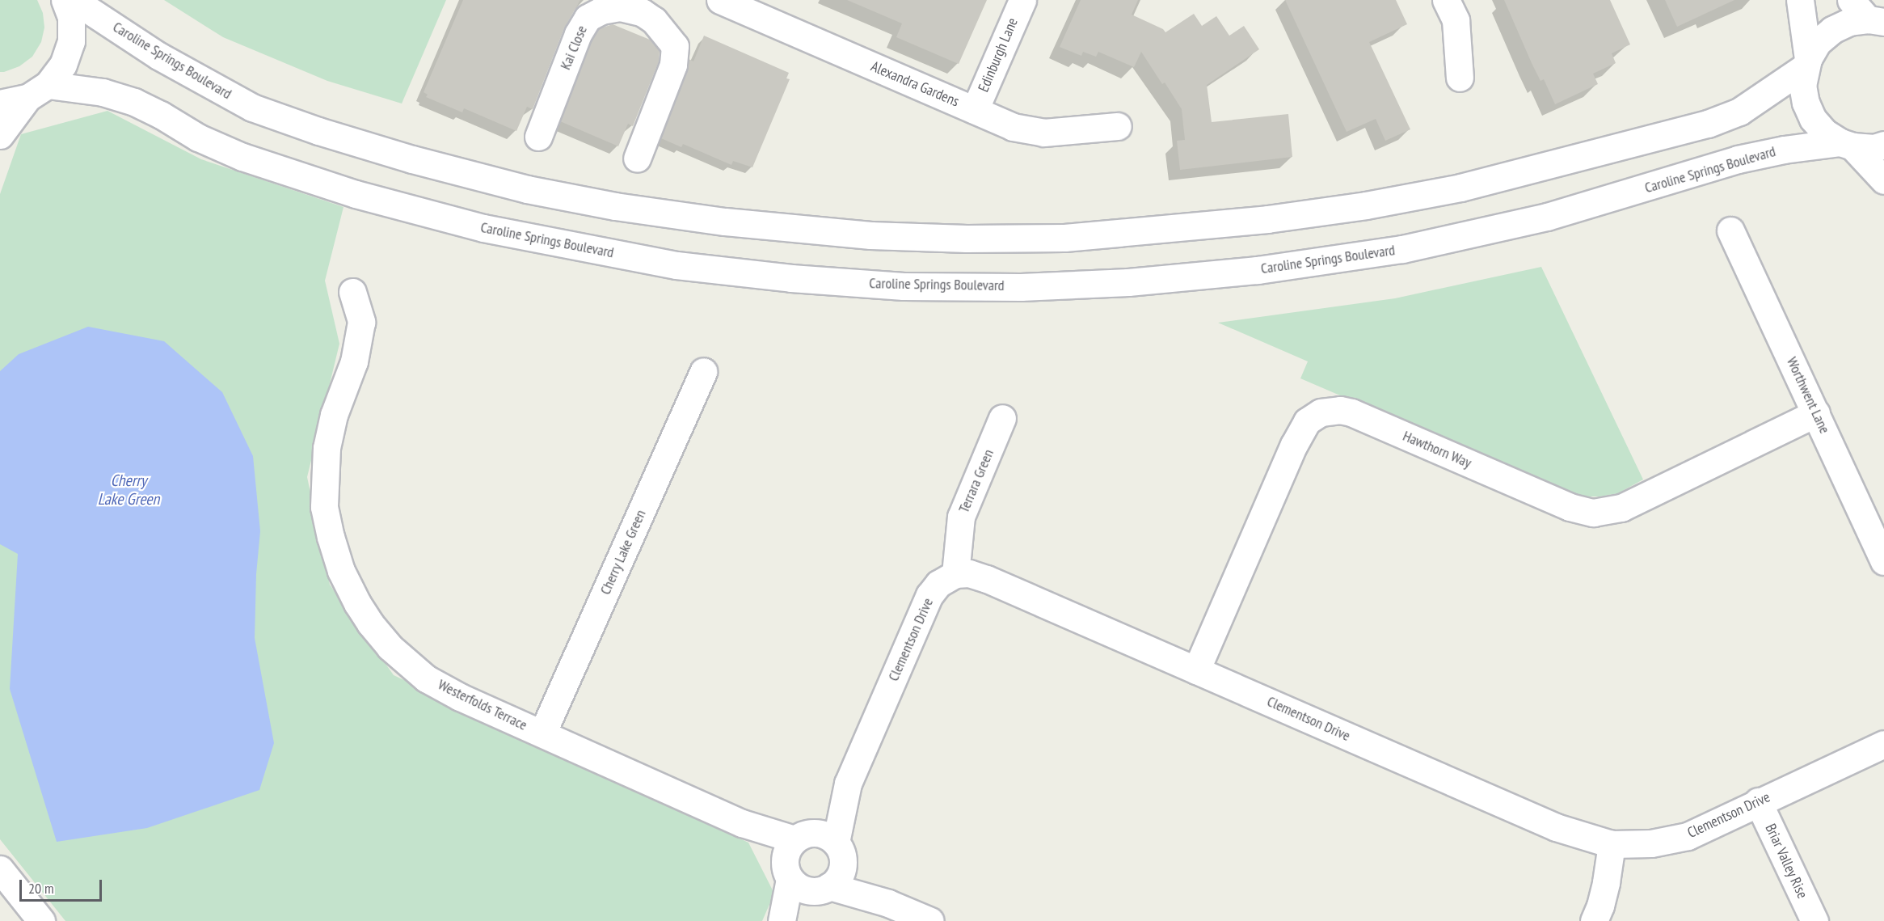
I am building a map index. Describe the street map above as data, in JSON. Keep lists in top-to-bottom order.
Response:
{
  "streets": {
    "street": [
      "Kai Close",
      "Edinburgh Lane",
      "Caroline Springs Boulevard",
      "Alexandra Gardens",
      "Worthwent Lane",
      "Hawthorn Way",
      "Terrara Green",
      "Cherry Lake Green",
      "Clementson Drive",
      "Westerfolds Terrace",
      "Briar Valley Rise"
    ]
  },
  "crossings": [
    ["Edinburgh Lane", "Alexandra Gardens"],
    ["Worthwent Lane", "Hawthorn Way"],
    ["Hawthorn Way", "Clementson Drive"],
    ["Terrara Green", "Clementson Drive"],
    ["Cherry Lake Green", "Westerfolds Terrace"],
    ["Clementson Drive", "Westerfolds Terrace"],
    ["Clementson Drive", "Briar Valley Rise"]
  ],
  "water": ["Cherry Lake Green"],
  "scale_bar": "20 m"
}
